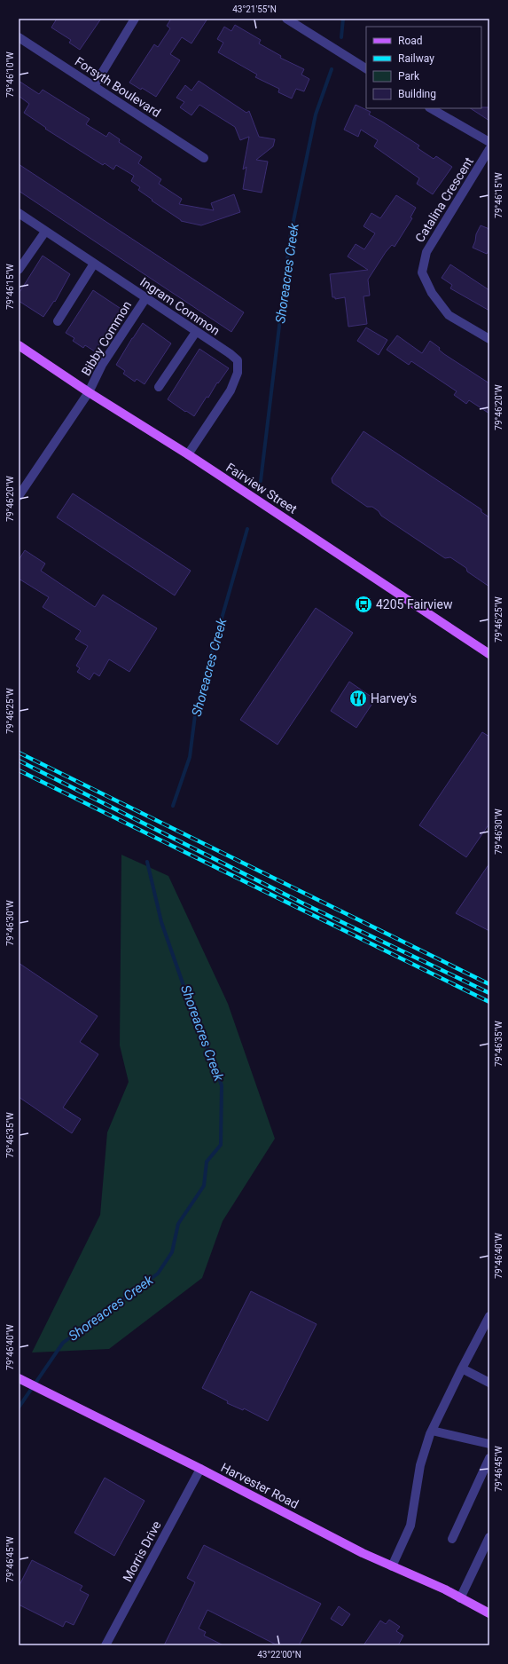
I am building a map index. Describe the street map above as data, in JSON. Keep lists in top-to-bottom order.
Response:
{
  "streets": {
    "main road": ["Fairview Street", "Harvester Road"],
    "street": [
      "Forsyth Boulevard",
      "Catalina Crescent",
      "Ingram Common",
      "Bibby Common",
      "Morris Drive"
    ]
  },
  "crossings": [
    ["Ingram Common", "Bibby Common"],
    ["Ingram Common", "Fairview Street"],
    ["Bibby Common", "Fairview Street"],
    ["Harvester Road", "Morris Drive"]
  ],
  "water": ["Shoreacres Creek"],
  "places": {
    "bus stop": ["4205 Fairview"],
    "restaurant": ["Harvey's"]
  },
  "legend": [
    "Road",
    "Railway",
    "Park",
    "Building"
  ],
  "coordinates": [
    "43°21'55\"N",
    "79°46'10\"W",
    "79°46'15\"W",
    "79°46'20\"W",
    "79°46'25\"W",
    "79°46'30\"W",
    "79°46'35\"W",
    "79°46'40\"W",
    "79°46'45\"W",
    "43°22'00\"N"
  ]
}
